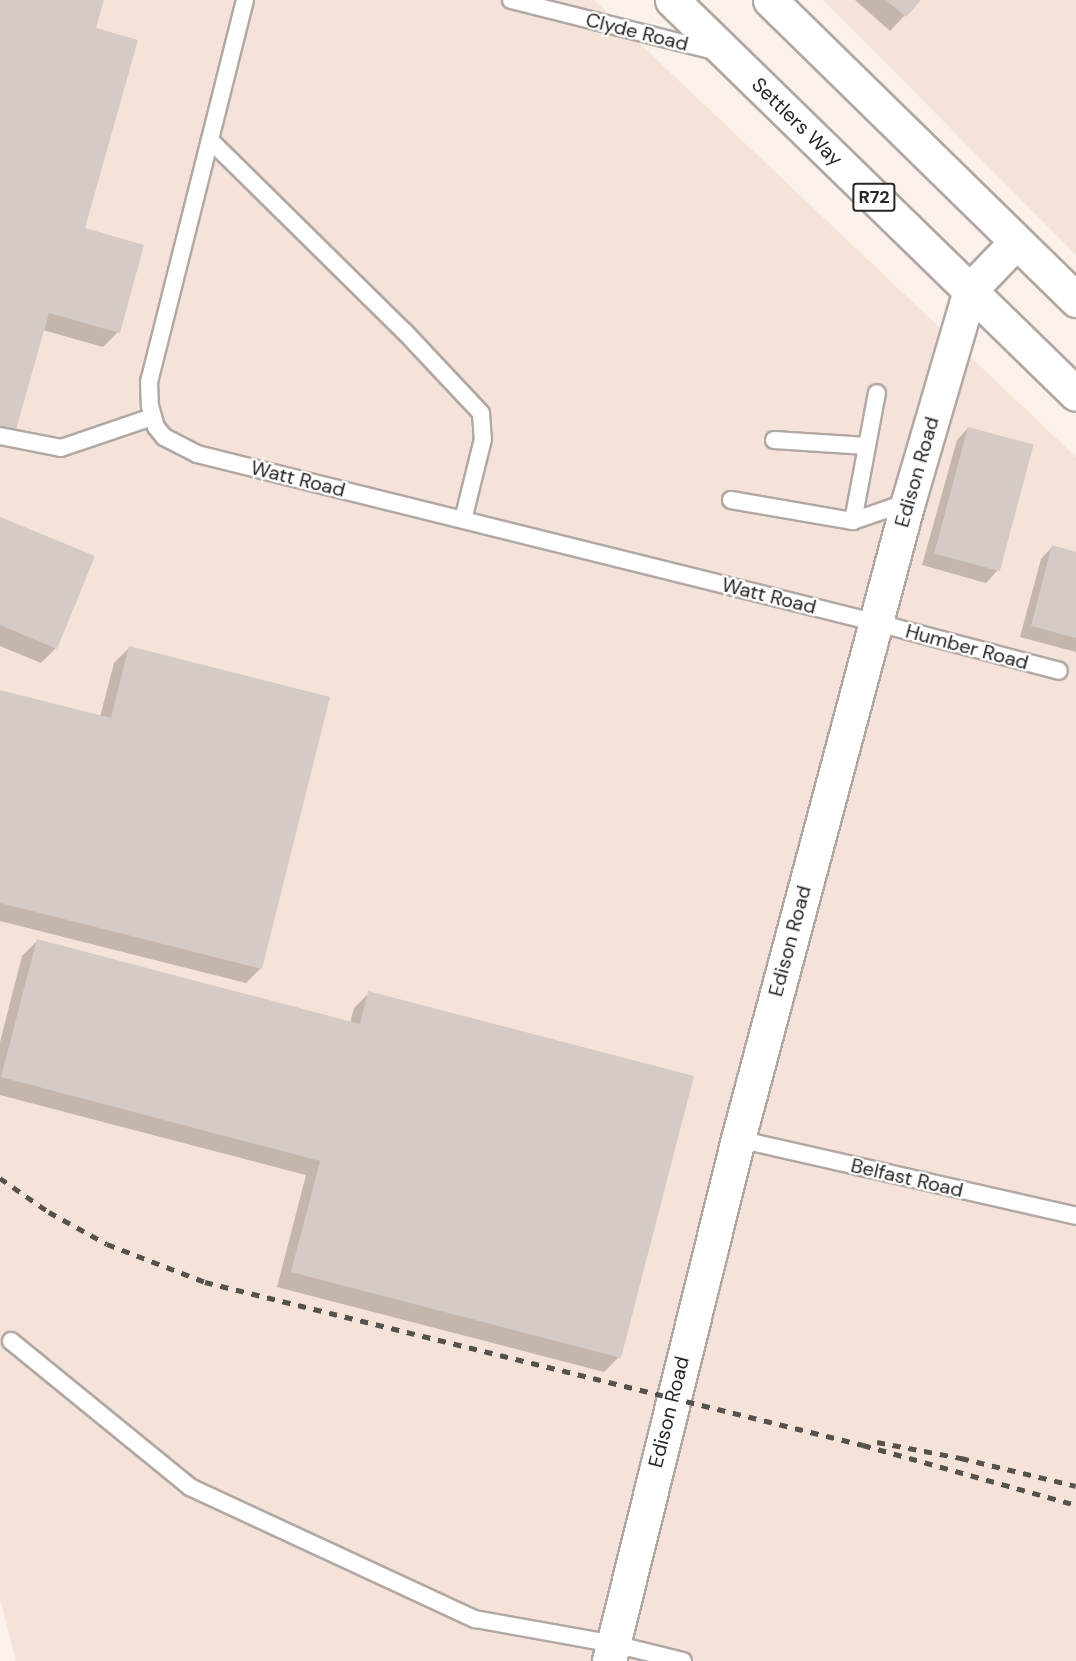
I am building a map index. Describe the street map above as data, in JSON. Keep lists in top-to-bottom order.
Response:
{
  "streets": {
    "street": ["Settlers Way", "R72", "Edison Road"],
    "lane": [
      "Clyde Road",
      "Watt Road",
      "Humber Road",
      "Belfast Road"
    ]
  },
  "crossings": [
    ["Clyde Road", "Settlers Way"],
    ["Settlers Way", "Edison Road"],
    ["Edison Road", "Watt Road"],
    ["Edison Road", "Humber Road"],
    ["Edison Road", "Belfast Road"],
    ["Watt Road", "Humber Road"]
  ]
}
